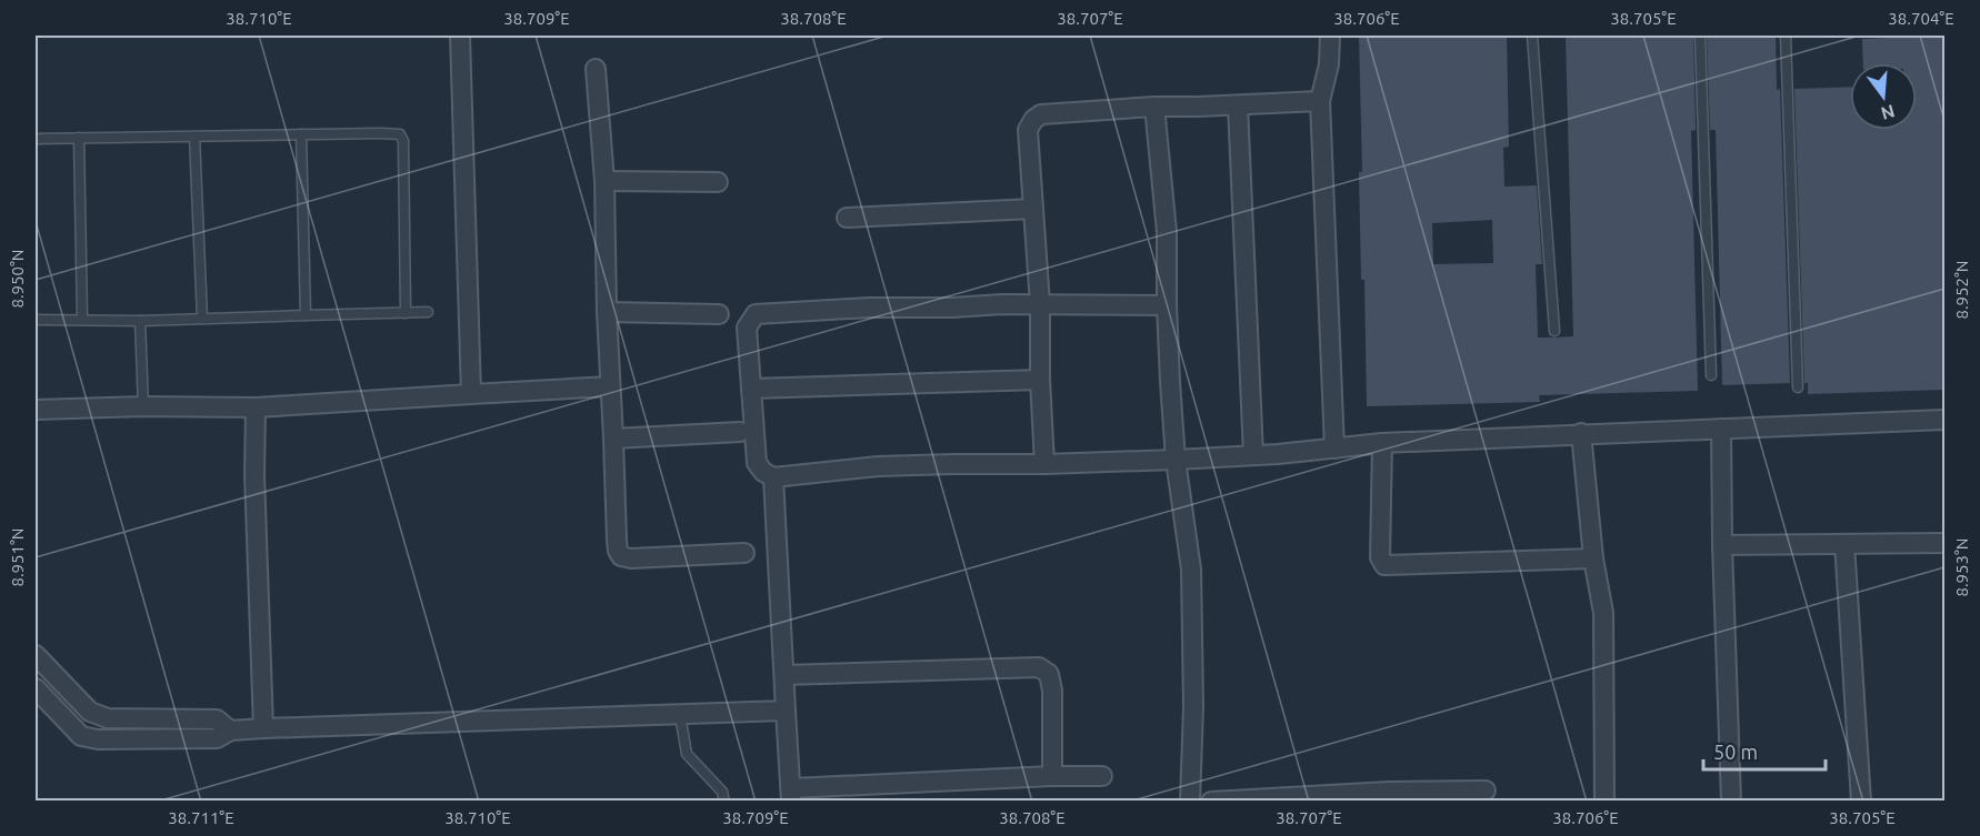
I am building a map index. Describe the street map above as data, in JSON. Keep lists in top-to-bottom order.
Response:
{
  "scale_bar": "50 m",
  "north": "bottom",
  "coordinates": [
    "38.710°E",
    "38.709°E",
    "38.708°E",
    "38.707°E",
    "38.706°E",
    "38.705°E",
    "38.704°E",
    "8.950°N",
    "8.952°N",
    "8.951°N",
    "8.953°N",
    "38.711°E"
  ]
}
